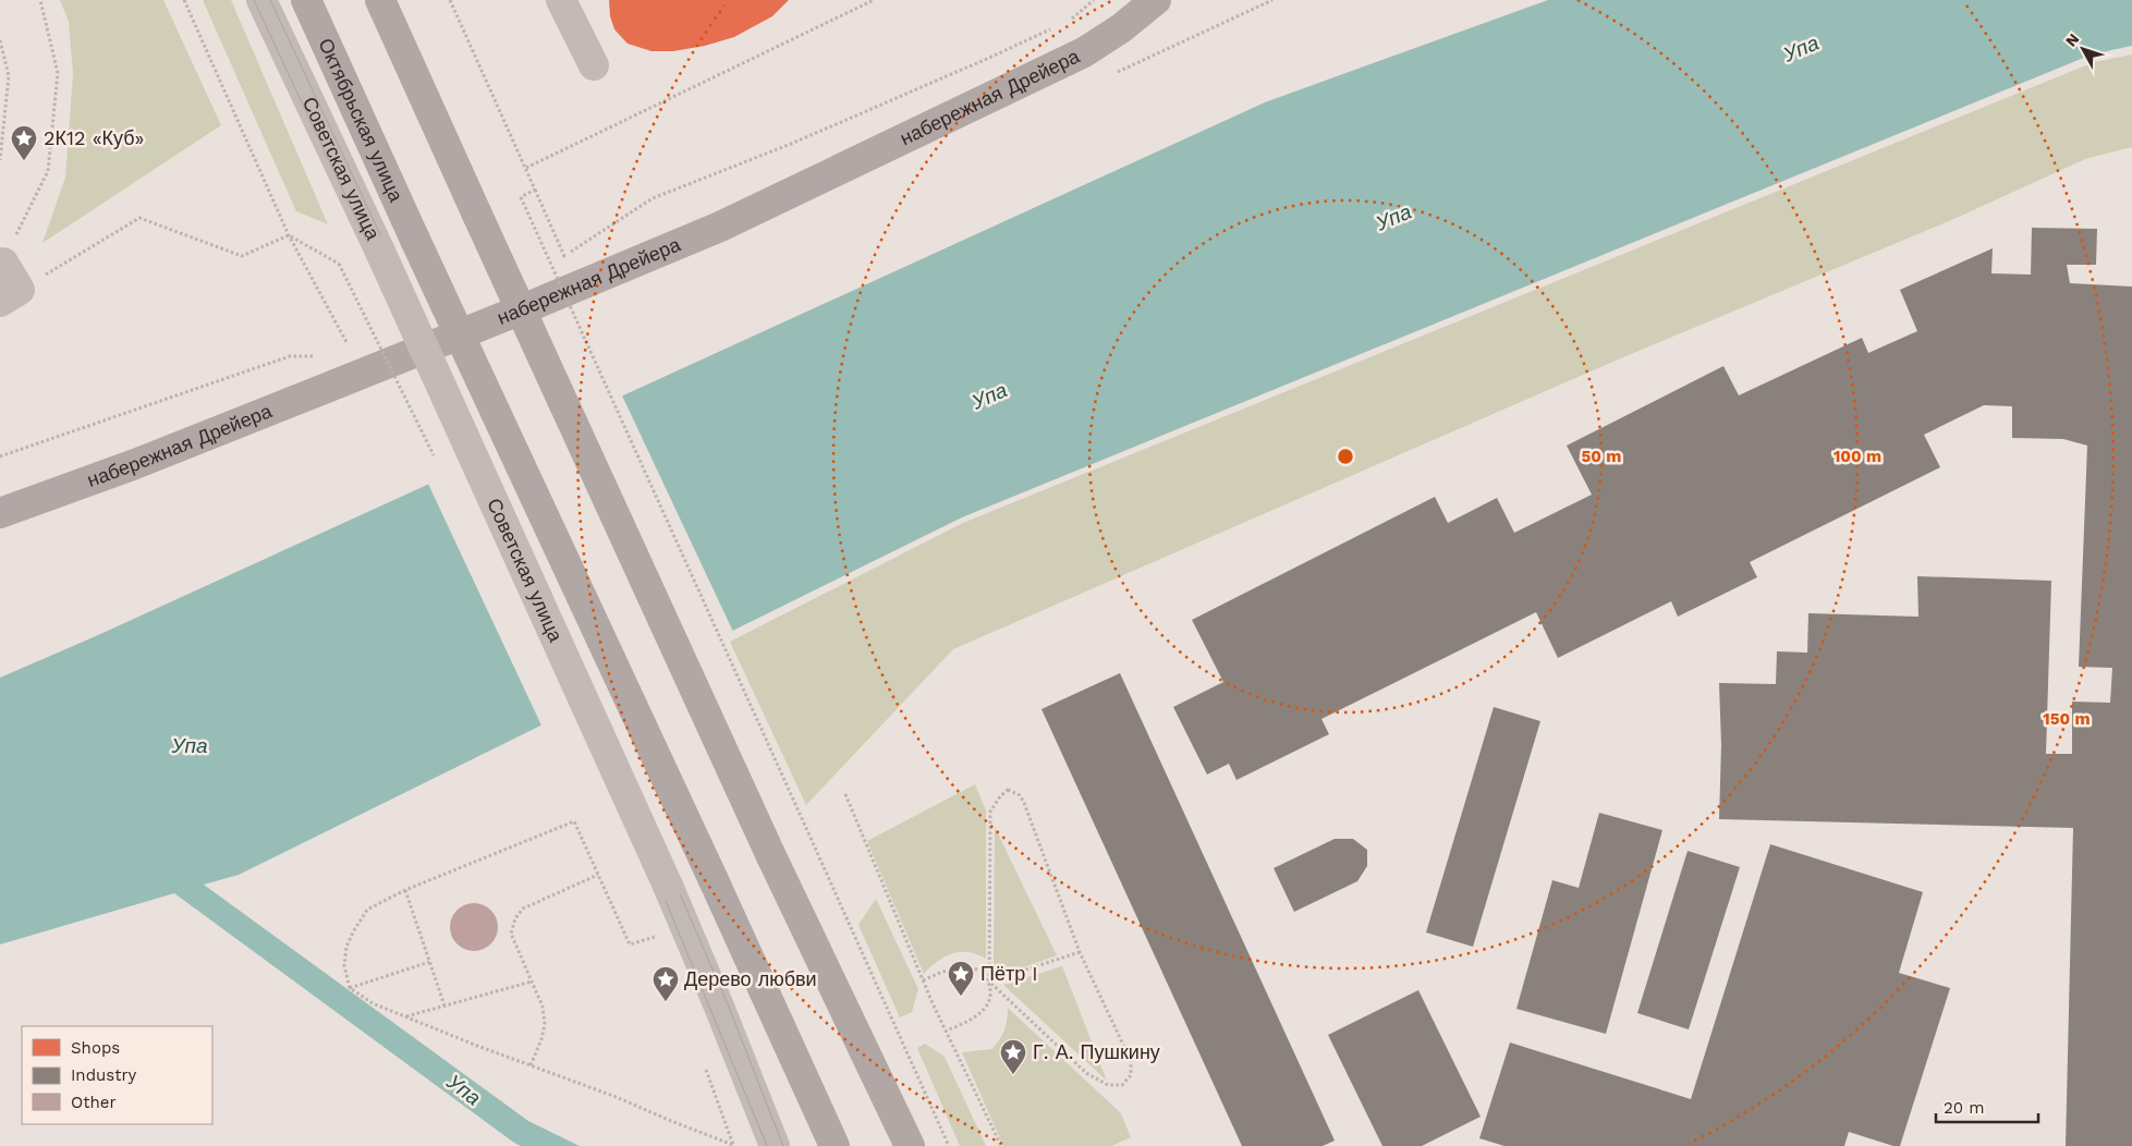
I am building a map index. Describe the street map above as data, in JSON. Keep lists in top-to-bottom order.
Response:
{
  "streets": {
    "main road": ["набережная Дрейера", "Октябрьская улица", "Советская улица"]
  },
  "crossings": [
    ["Октябрьская улица", "Советская улица"]
  ],
  "water": ["Упа"],
  "places": {
    "place": [
      "2К12 «Куб»",
      "Пётр I",
      "Дерево любви",
      "Г. А. Пушкину"
    ]
  },
  "legend": ["Shops", "Industry", "Other"],
  "scale_bar": "20 m",
  "north": "top left",
  "rings": ["50 m", "100 m", "150 m"]
}
